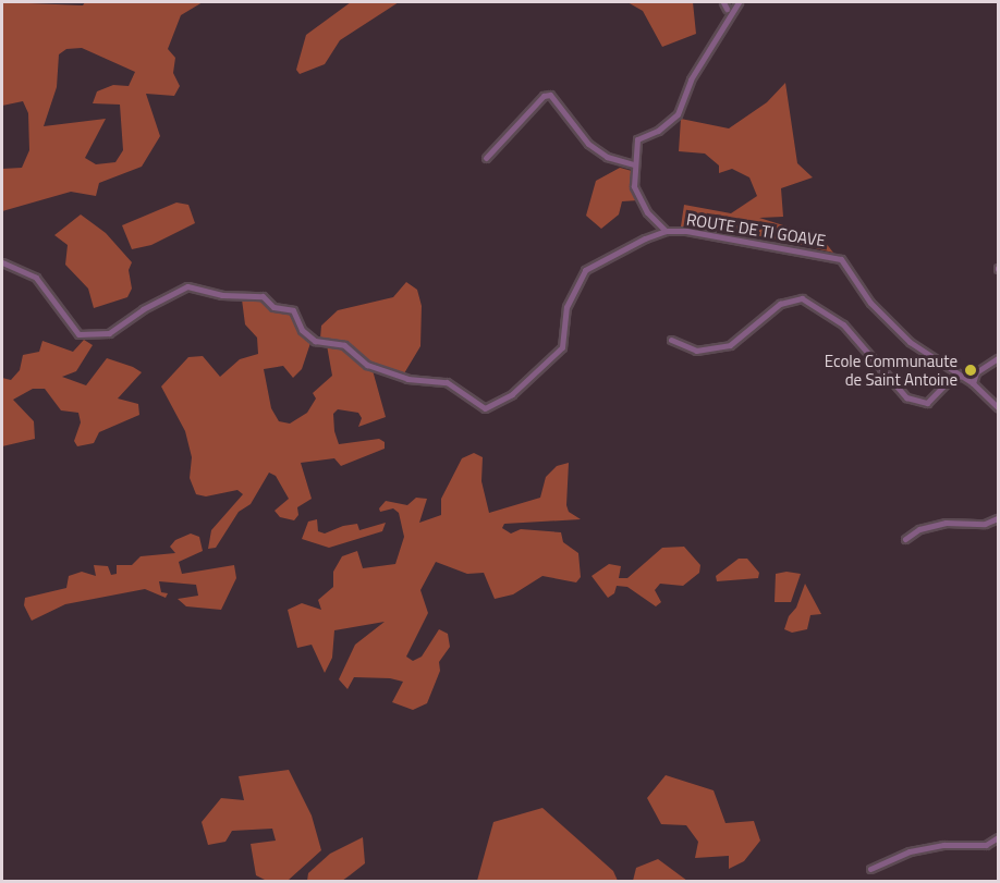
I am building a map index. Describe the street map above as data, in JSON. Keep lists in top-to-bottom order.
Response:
{
  "streets": {
    "street": ["ROUTE DE TI GOAVE"]
  },
  "places": ["Ecole Communaute de Saint Antoine"]
}
